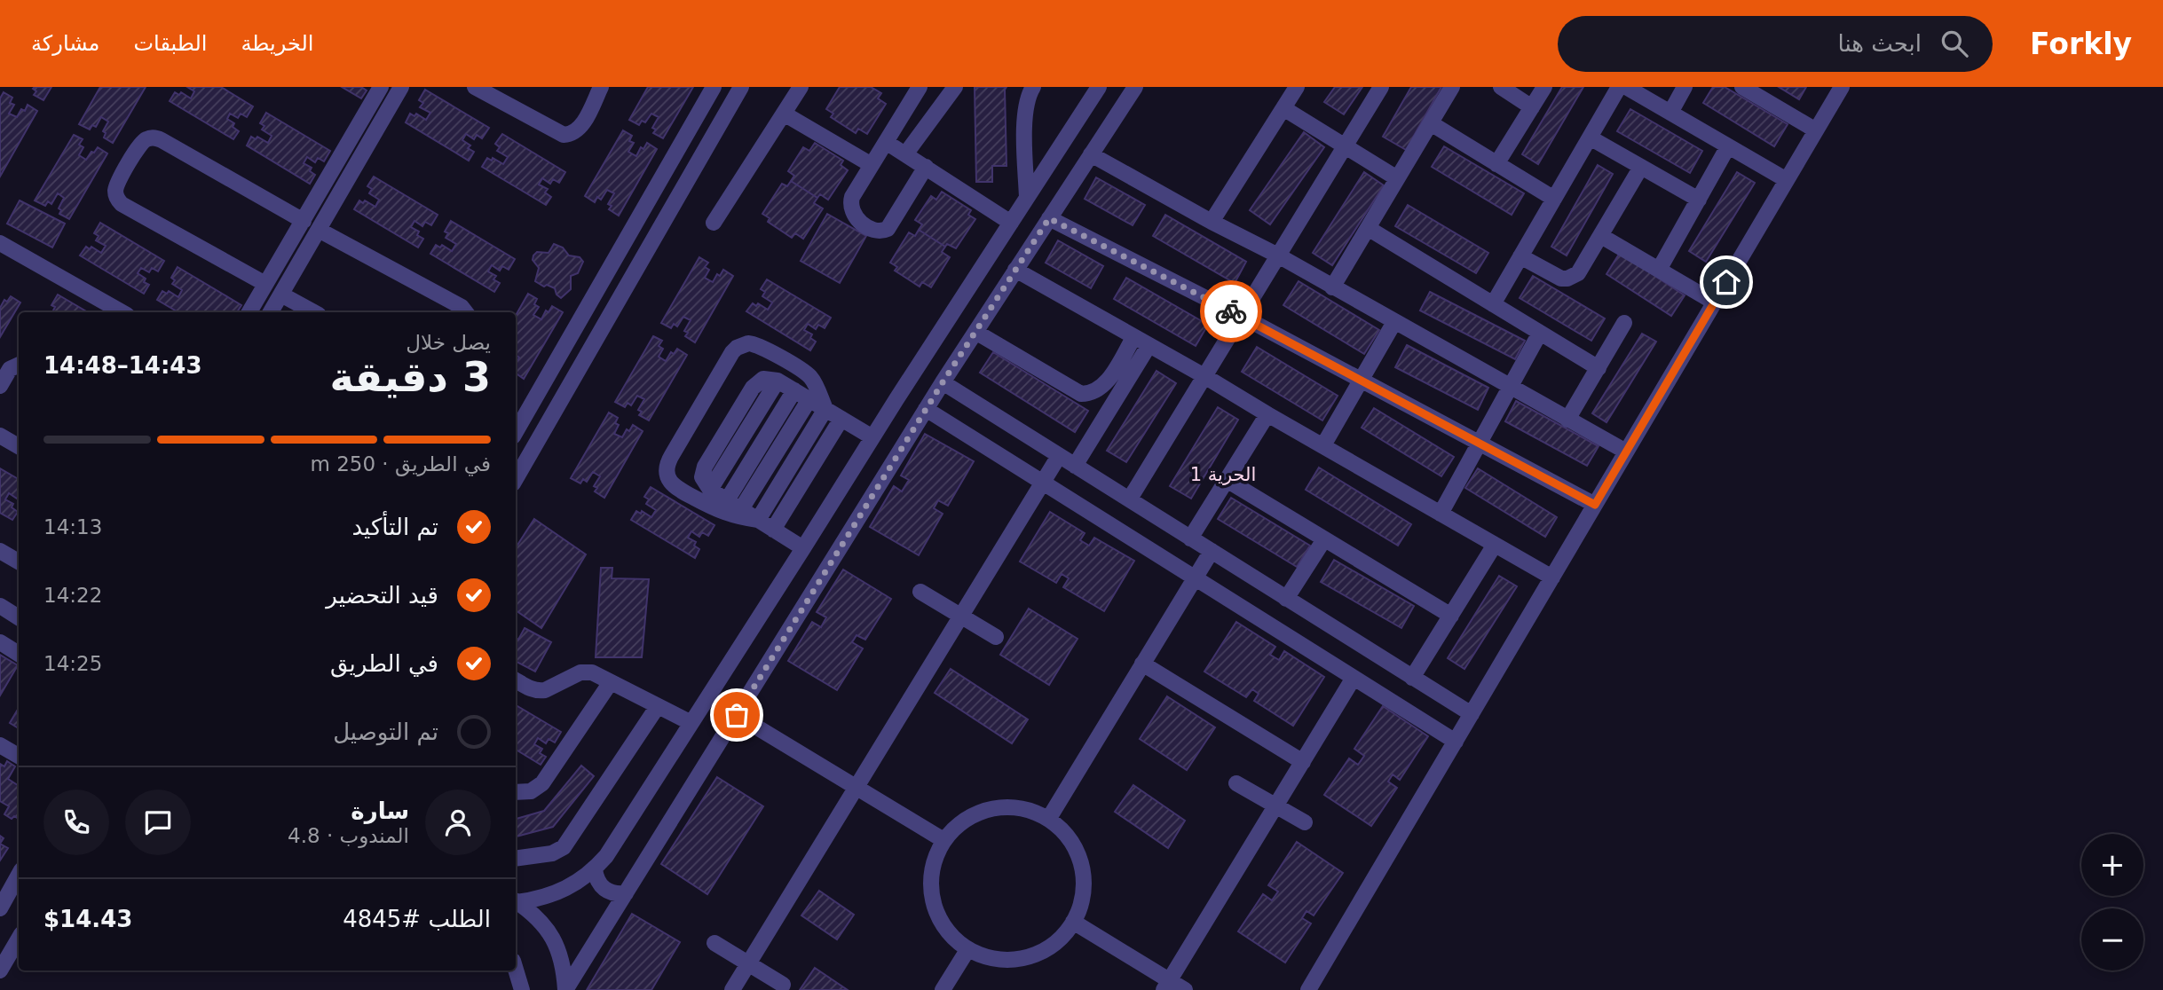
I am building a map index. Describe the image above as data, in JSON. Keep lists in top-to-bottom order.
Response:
{
  "districts": ["الحرية 1"],
  "page": {
    "header": "Forkly",
    "search": "ابحث هنا",
    "nav": ["الخريطة", "الطبقات", "مشاركة"],
    "heading": ["3 دقيقة", "يصل خلال", "14:43–14:48"],
    "panel": [
      "سارة",
      "المندوب · 4.8",
      "الطلب #4845",
      "$14.43"
    ],
    "bar": "في الطريق · 250 m",
    "list": [
      ["تم التأكيد", "14:13"],
      ["قيد التحضير", "14:22"],
      ["في الطريق", "14:25"],
      "تم التوصيل"
    ],
    "map_buttons": ["+", "−"]
  }
}
